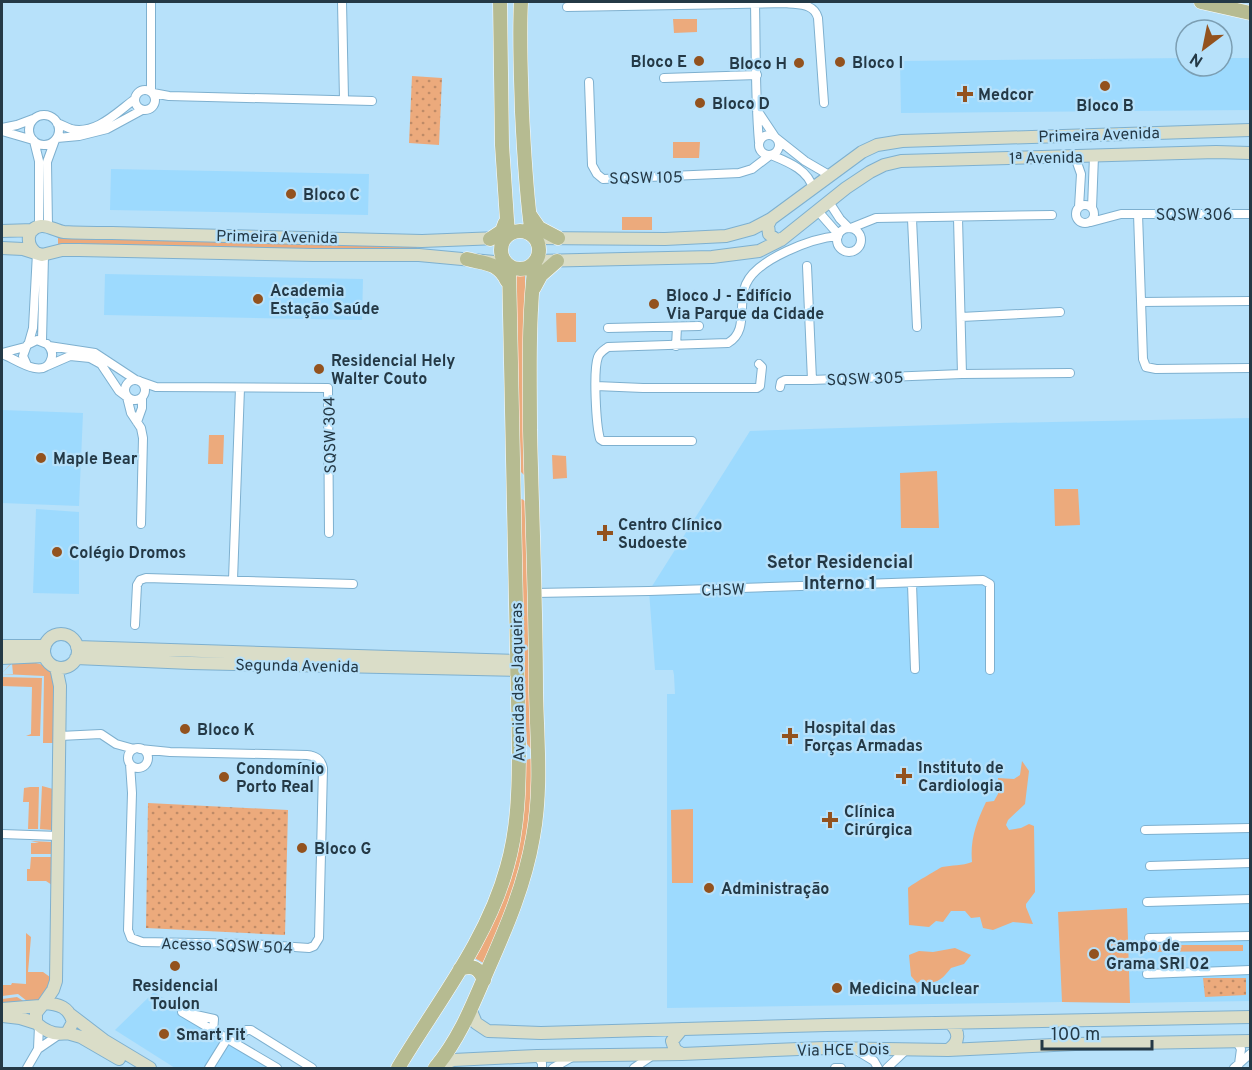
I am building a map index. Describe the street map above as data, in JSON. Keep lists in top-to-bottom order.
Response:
{
  "streets": {
    "main road": [
      "Primeira Avenida",
      "1ª Avenida",
      "Segunda Avenida",
      "Avenida das Jaqueiras",
      "Via HCE Dois"
    ],
    "street": [
      "SQSW 105",
      "SQSW 306",
      "SQSW 305",
      "SQSW 304",
      "CHSW",
      "Acesso SQSW 504"
    ]
  },
  "crossings": [
    ["Primeira Avenida", "Avenida das Jaqueiras"],
    ["CHSW", "Avenida das Jaqueiras"],
    ["Segunda Avenida", "Avenida das Jaqueiras"],
    ["Avenida das Jaqueiras", "Via HCE Dois"]
  ],
  "districts": ["Setor Residencial Interno 1"],
  "places": {
    "other": [
      "Bloco E",
      "Bloco I",
      "Bloco H",
      "Bloco B",
      "Bloco D",
      "Bloco C",
      "Academia Estação Saúde",
      "Bloco J - Edifício Via Parque da Cidade",
      "Residencial Hely Walter Couto",
      "Maple Bear",
      "Colégio Dromos",
      "Bloco K",
      "Condomínio Porto Real",
      "Bloco G",
      "Administração",
      "Campo de Grama SRI 02",
      "Residencial Toulon",
      "Medicina Nuclear",
      "Smart Fit"
    ],
    "health": [
      "Medcor",
      "Centro Clínico Sudoeste",
      "Hospital das Forças Armadas",
      "Instituto de Cardiologia",
      "Clínica Cirúrgica"
    ]
  },
  "scale_bar": "100 m",
  "north": "bottom left"
}
